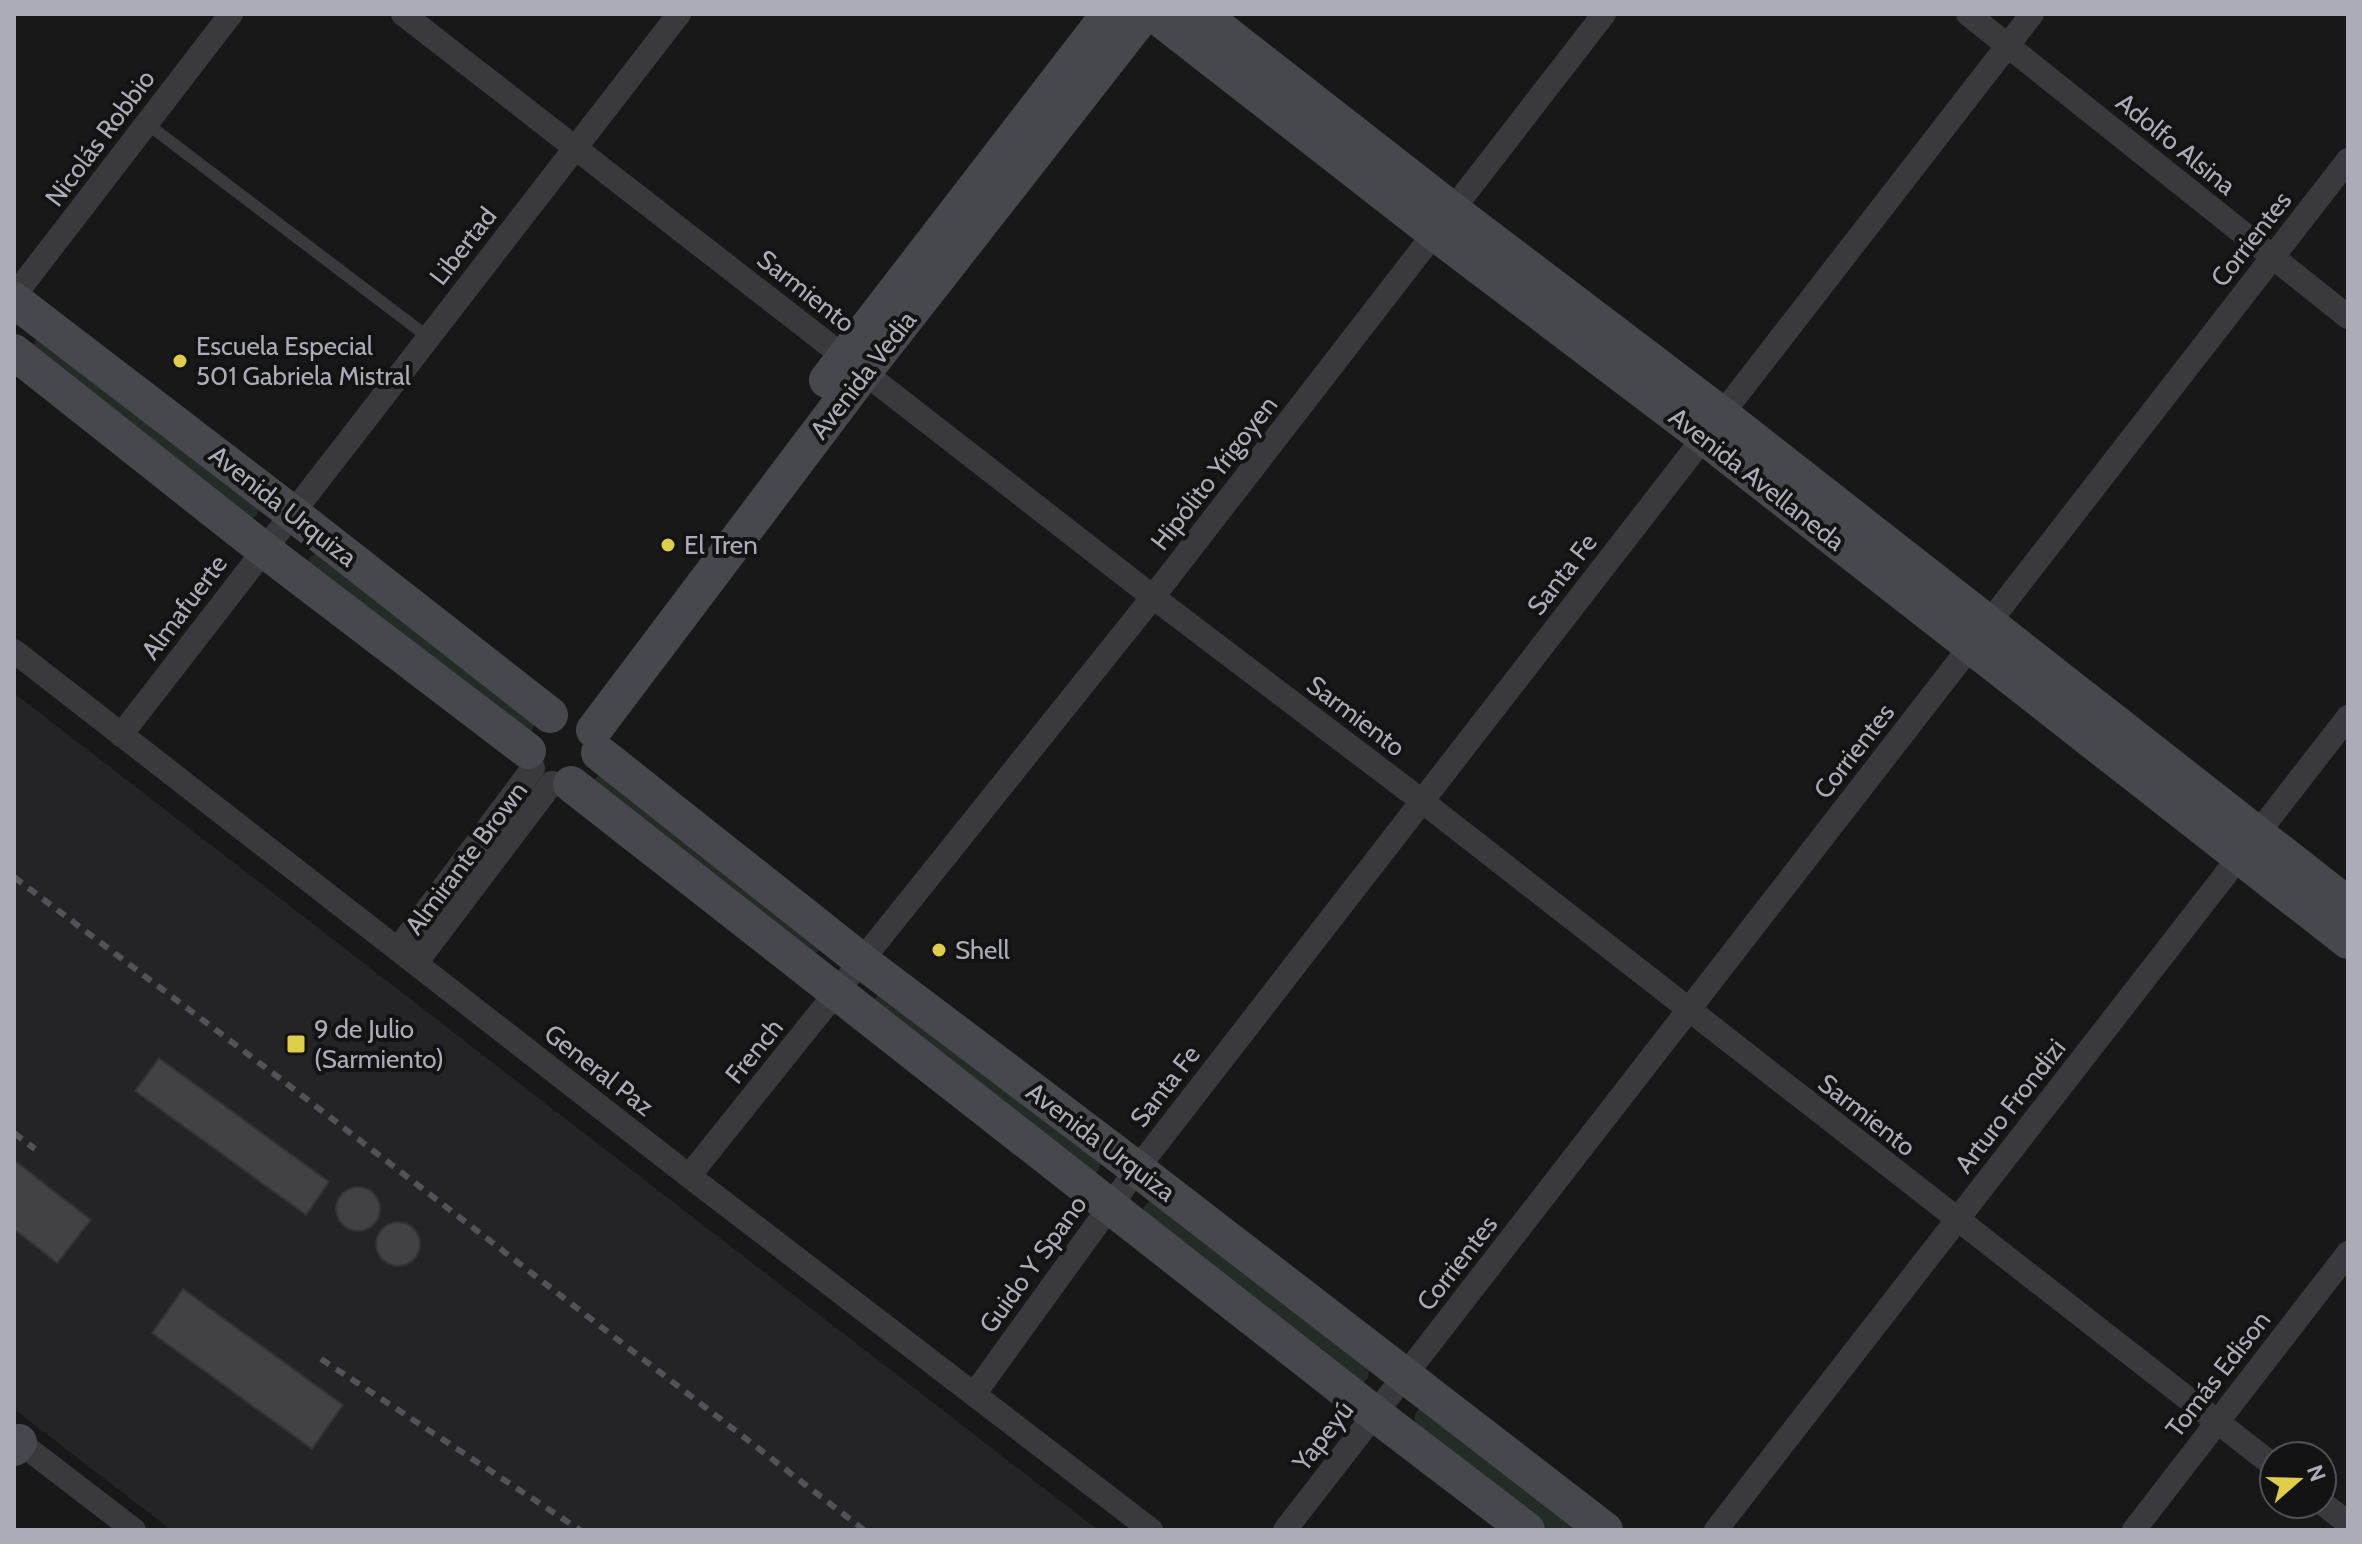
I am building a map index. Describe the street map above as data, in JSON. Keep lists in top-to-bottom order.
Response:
{
  "streets": {
    "main road": ["Avenida Vedia", "Avenida Avellaneda", "Avenida Urquiza"],
    "street": [
      "Nicolás Robbio",
      "Adolfo Alsina",
      "Corrientes",
      "Libertad",
      "Sarmiento",
      "Hipólito Yrigoyen",
      "Santa Fe",
      "Almafuerte",
      "Almirante Brown",
      "French",
      "General Paz",
      "Arturo Frondizi",
      "Guido Y Spano",
      "Tomás Edison",
      "Yapeyú"
    ]
  },
  "crossings": [
    ["Nicolás Robbio", "Avenida Urquiza"],
    ["Adolfo Alsina", "Corrientes"],
    ["Adolfo Alsina", "Santa Fe"],
    ["Corrientes", "Sarmiento"],
    ["Corrientes", "Avenida Avellaneda"],
    ["Corrientes", "Avenida Urquiza"],
    ["Corrientes", "Yapeyú"],
    ["Libertad", "Sarmiento"],
    ["Libertad", "Avenida Urquiza"],
    ["Libertad", "Almafuerte"],
    ["Sarmiento", "Avenida Vedia"],
    ["Sarmiento", "Hipólito Yrigoyen"],
    ["Sarmiento", "Santa Fe"],
    ["Sarmiento", "Arturo Frondizi"],
    ["Sarmiento", "Tomás Edison"],
    ["Avenida Vedia", "Avenida Avellaneda"],
    ["Avenida Vedia", "Avenida Urquiza"],
    ["Hipólito Yrigoyen", "Avenida Avellaneda"],
    ["Hipólito Yrigoyen", "Avenida Urquiza"],
    ["Hipólito Yrigoyen", "French"],
    ["Avenida Avellaneda", "Santa Fe"],
    ["Avenida Avellaneda", "Arturo Frondizi"],
    ["Avenida Urquiza", "Santa Fe"],
    ["Avenida Urquiza", "Almafuerte"],
    ["Avenida Urquiza", "Almirante Brown"],
    ["Avenida Urquiza", "French"],
    ["Avenida Urquiza", "Guido Y Spano"],
    ["Avenida Urquiza", "Yapeyú"],
    ["Santa Fe", "Guido Y Spano"],
    ["Almafuerte", "General Paz"],
    ["Almirante Brown", "General Paz"],
    ["French", "General Paz"],
    ["General Paz", "Guido Y Spano"]
  ],
  "places": {
    "other": ["Escuela Especial 501 Gabriela Mistral", "El Tren", "Shell"],
    "transit": ["9 de Julio (Sarmiento)"]
  },
  "north": "right"
}
